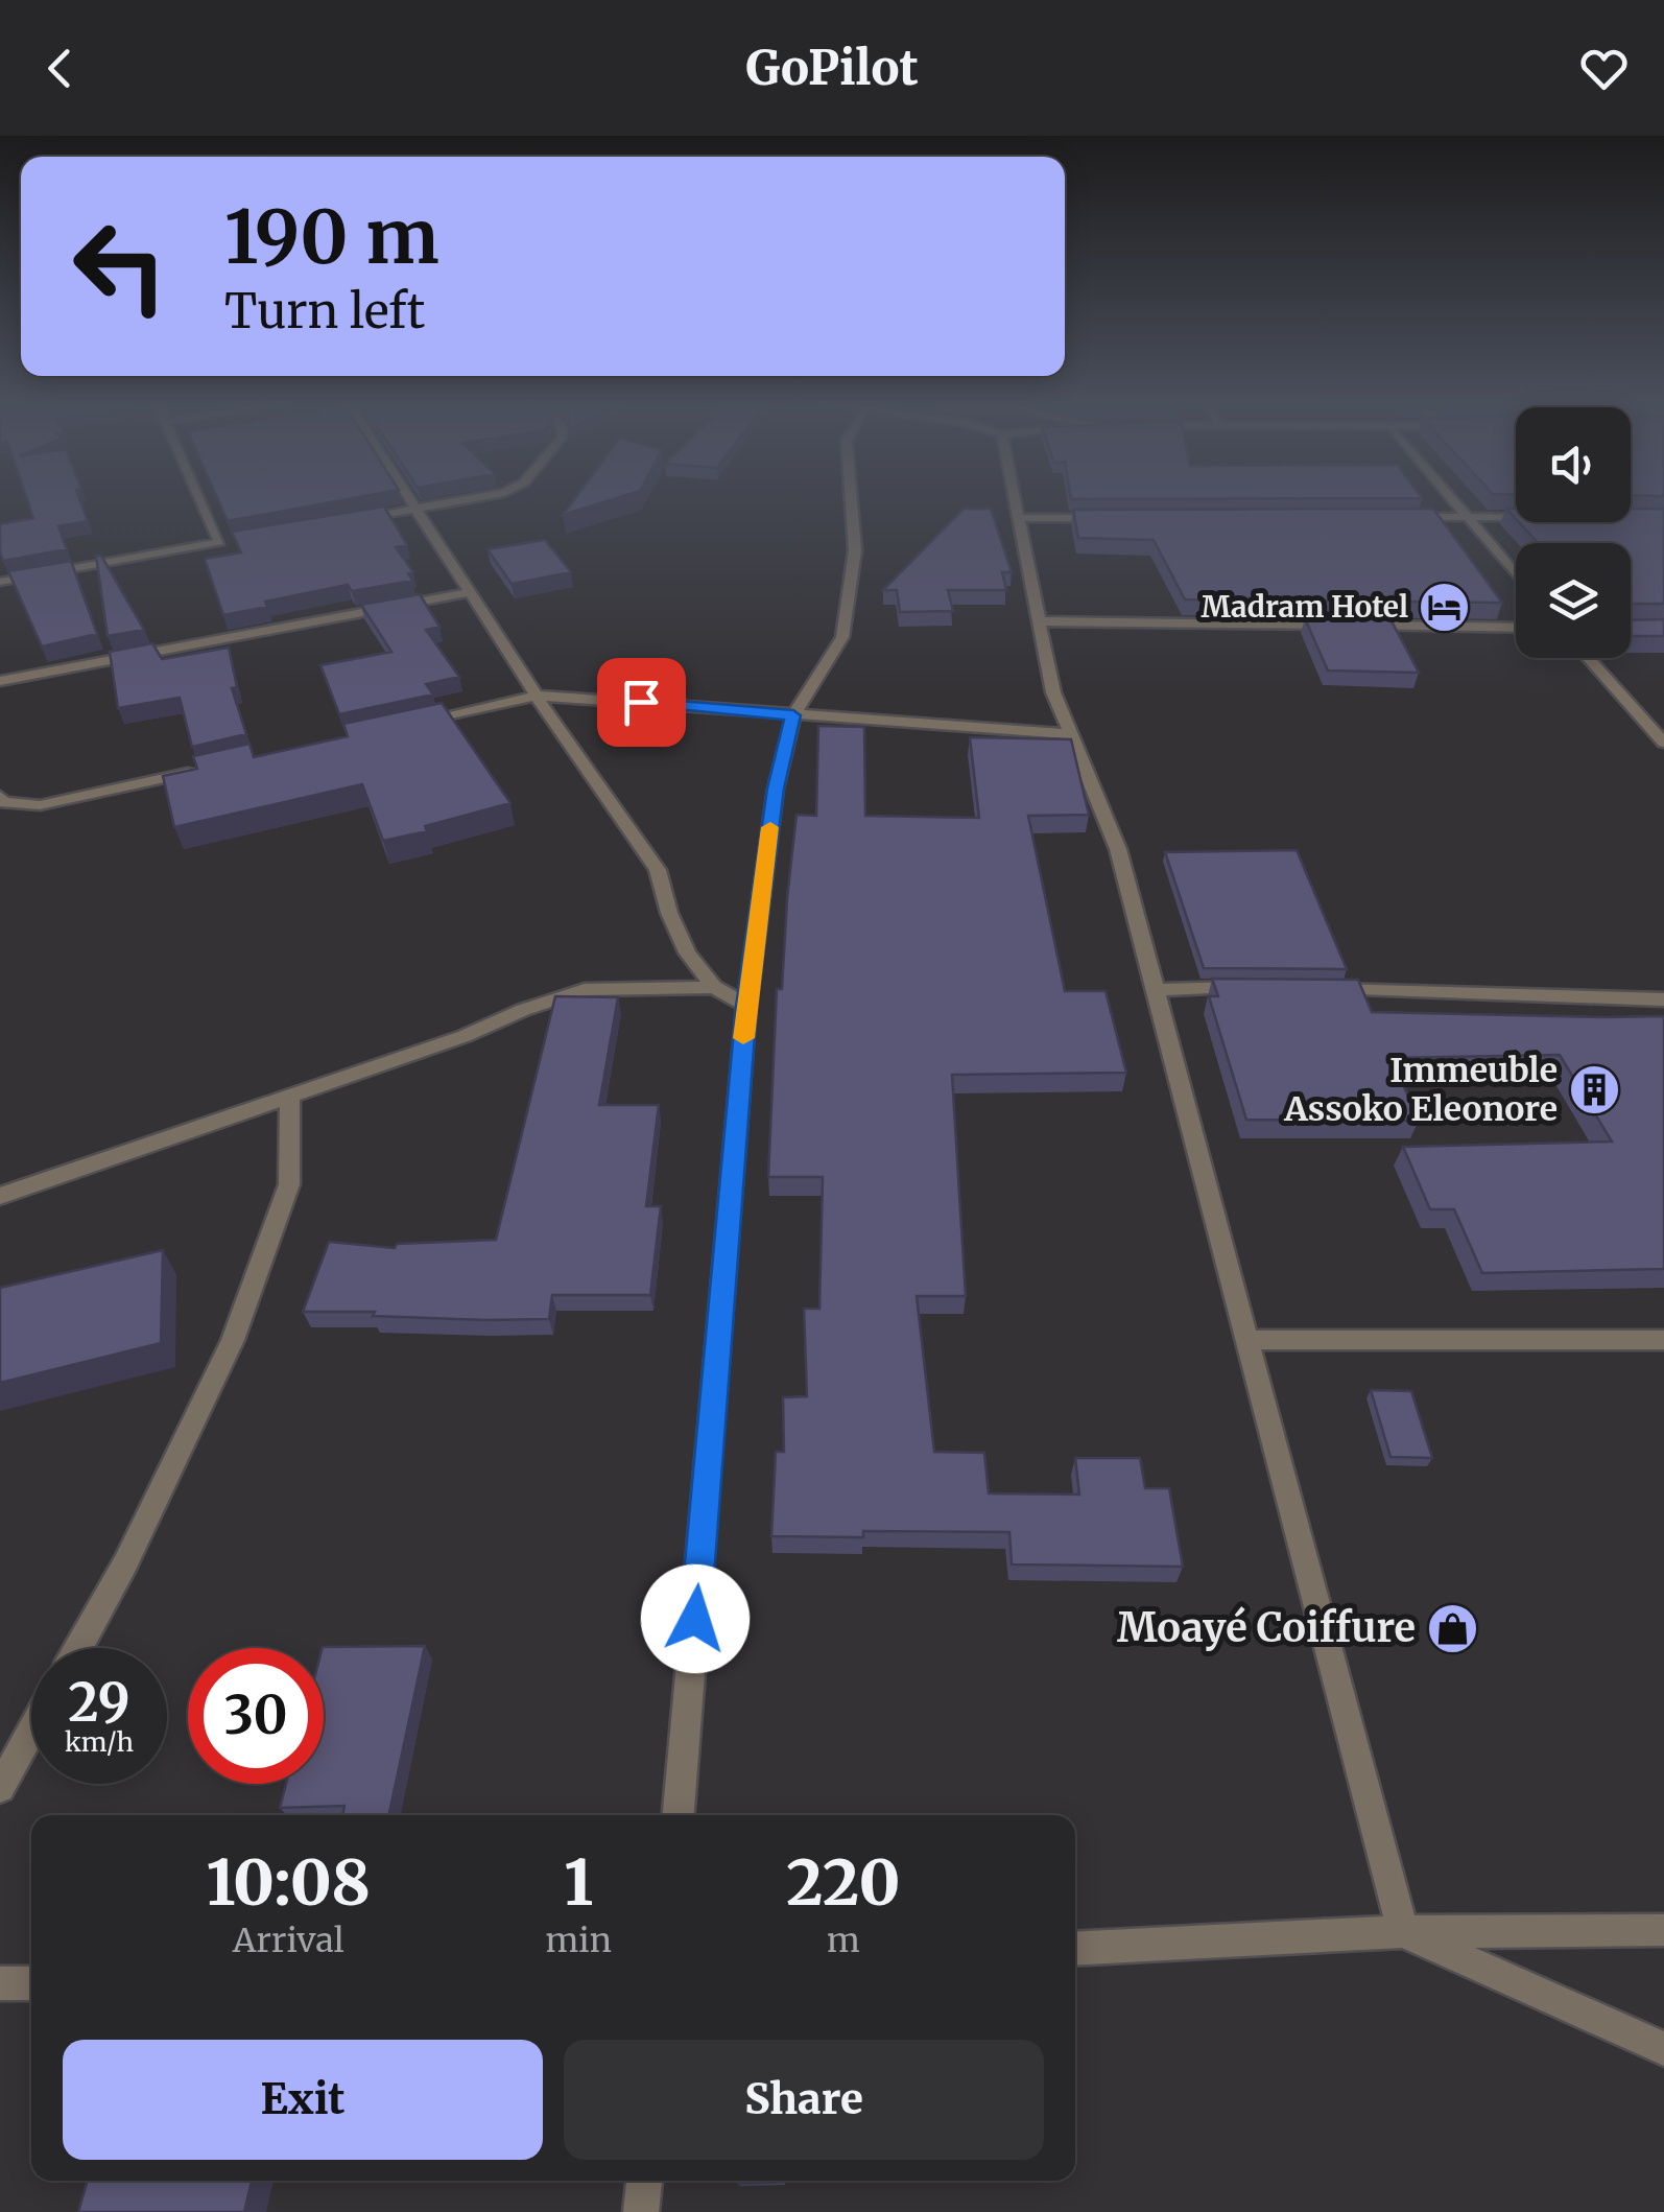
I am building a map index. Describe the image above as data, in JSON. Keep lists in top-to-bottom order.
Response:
{
  "places": {
    "hotel": ["Madram Hotel"],
    "building": ["Immeuble Assoko Eleonore"],
    "shop": ["Moayé Coiffure"]
  },
  "page": {
    "header": "GoPilot",
    "turn": ["190 m", "Turn left"],
    "speed": "29 km/h",
    "limit": "30",
    "eta": [
      "10:08",
      "Arrival",
      "1",
      "min",
      "220",
      "m"
    ],
    "buttons": ["Exit", "Share"]
  }
}
